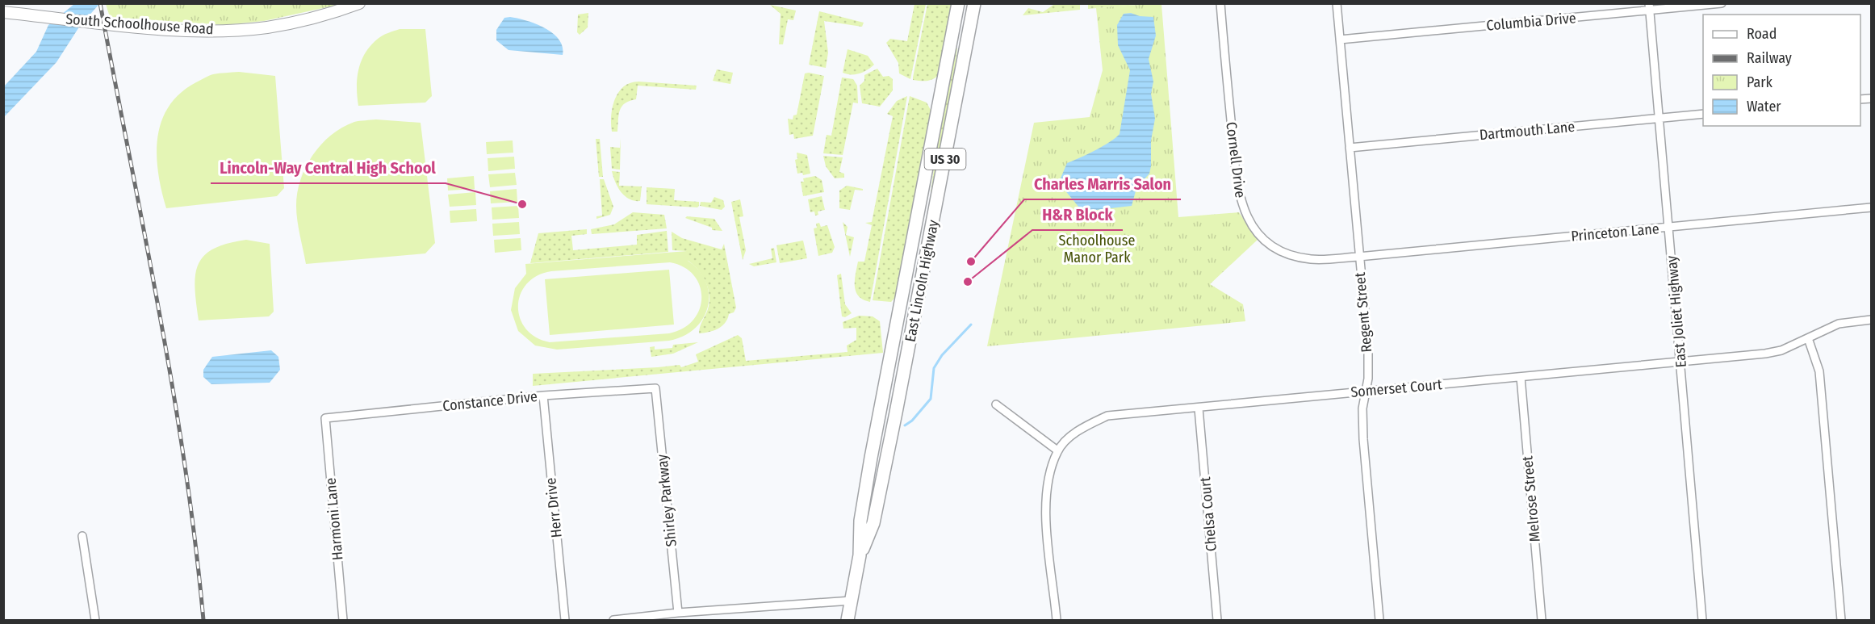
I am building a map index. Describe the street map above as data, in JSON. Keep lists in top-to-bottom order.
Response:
{
  "streets": {
    "main road": ["US 30", "East Lincoln Highway"],
    "street": [
      "Columbia Drive",
      "South Schoolhouse Road",
      "Dartmouth Lane",
      "Cornell Drive",
      "Princeton Lane",
      "East Joliet Highway",
      "Regent Street",
      "Somerset Court",
      "Constance Drive",
      "Melrose Street",
      "Shirley Parkway",
      "Herr Drive",
      "Chelsa Court",
      "Harmoni Lane"
    ]
  },
  "crossings": [
    ["Columbia Drive", "East Joliet Highway"],
    ["Columbia Drive", "Regent Street"],
    ["Dartmouth Lane", "East Joliet Highway"],
    ["Dartmouth Lane", "Regent Street"],
    ["Cornell Drive", "Princeton Lane"],
    ["Cornell Drive", "Regent Street"],
    ["Princeton Lane", "East Joliet Highway"],
    ["Princeton Lane", "Regent Street"],
    ["East Joliet Highway", "Somerset Court"],
    ["Regent Street", "Somerset Court"],
    ["Somerset Court", "Melrose Street"],
    ["Somerset Court", "Chelsa Court"],
    ["Constance Drive", "Shirley Parkway"],
    ["Constance Drive", "Herr Drive"],
    ["Constance Drive", "Harmoni Lane"]
  ],
  "parks": ["Schoolhouse Manor Park"],
  "places": ["Lincoln-Way Central High School", "Charles Marris Salon", "H&R Block"],
  "legend": [
    "Road",
    "Railway",
    "Park",
    "Water"
  ]
}
